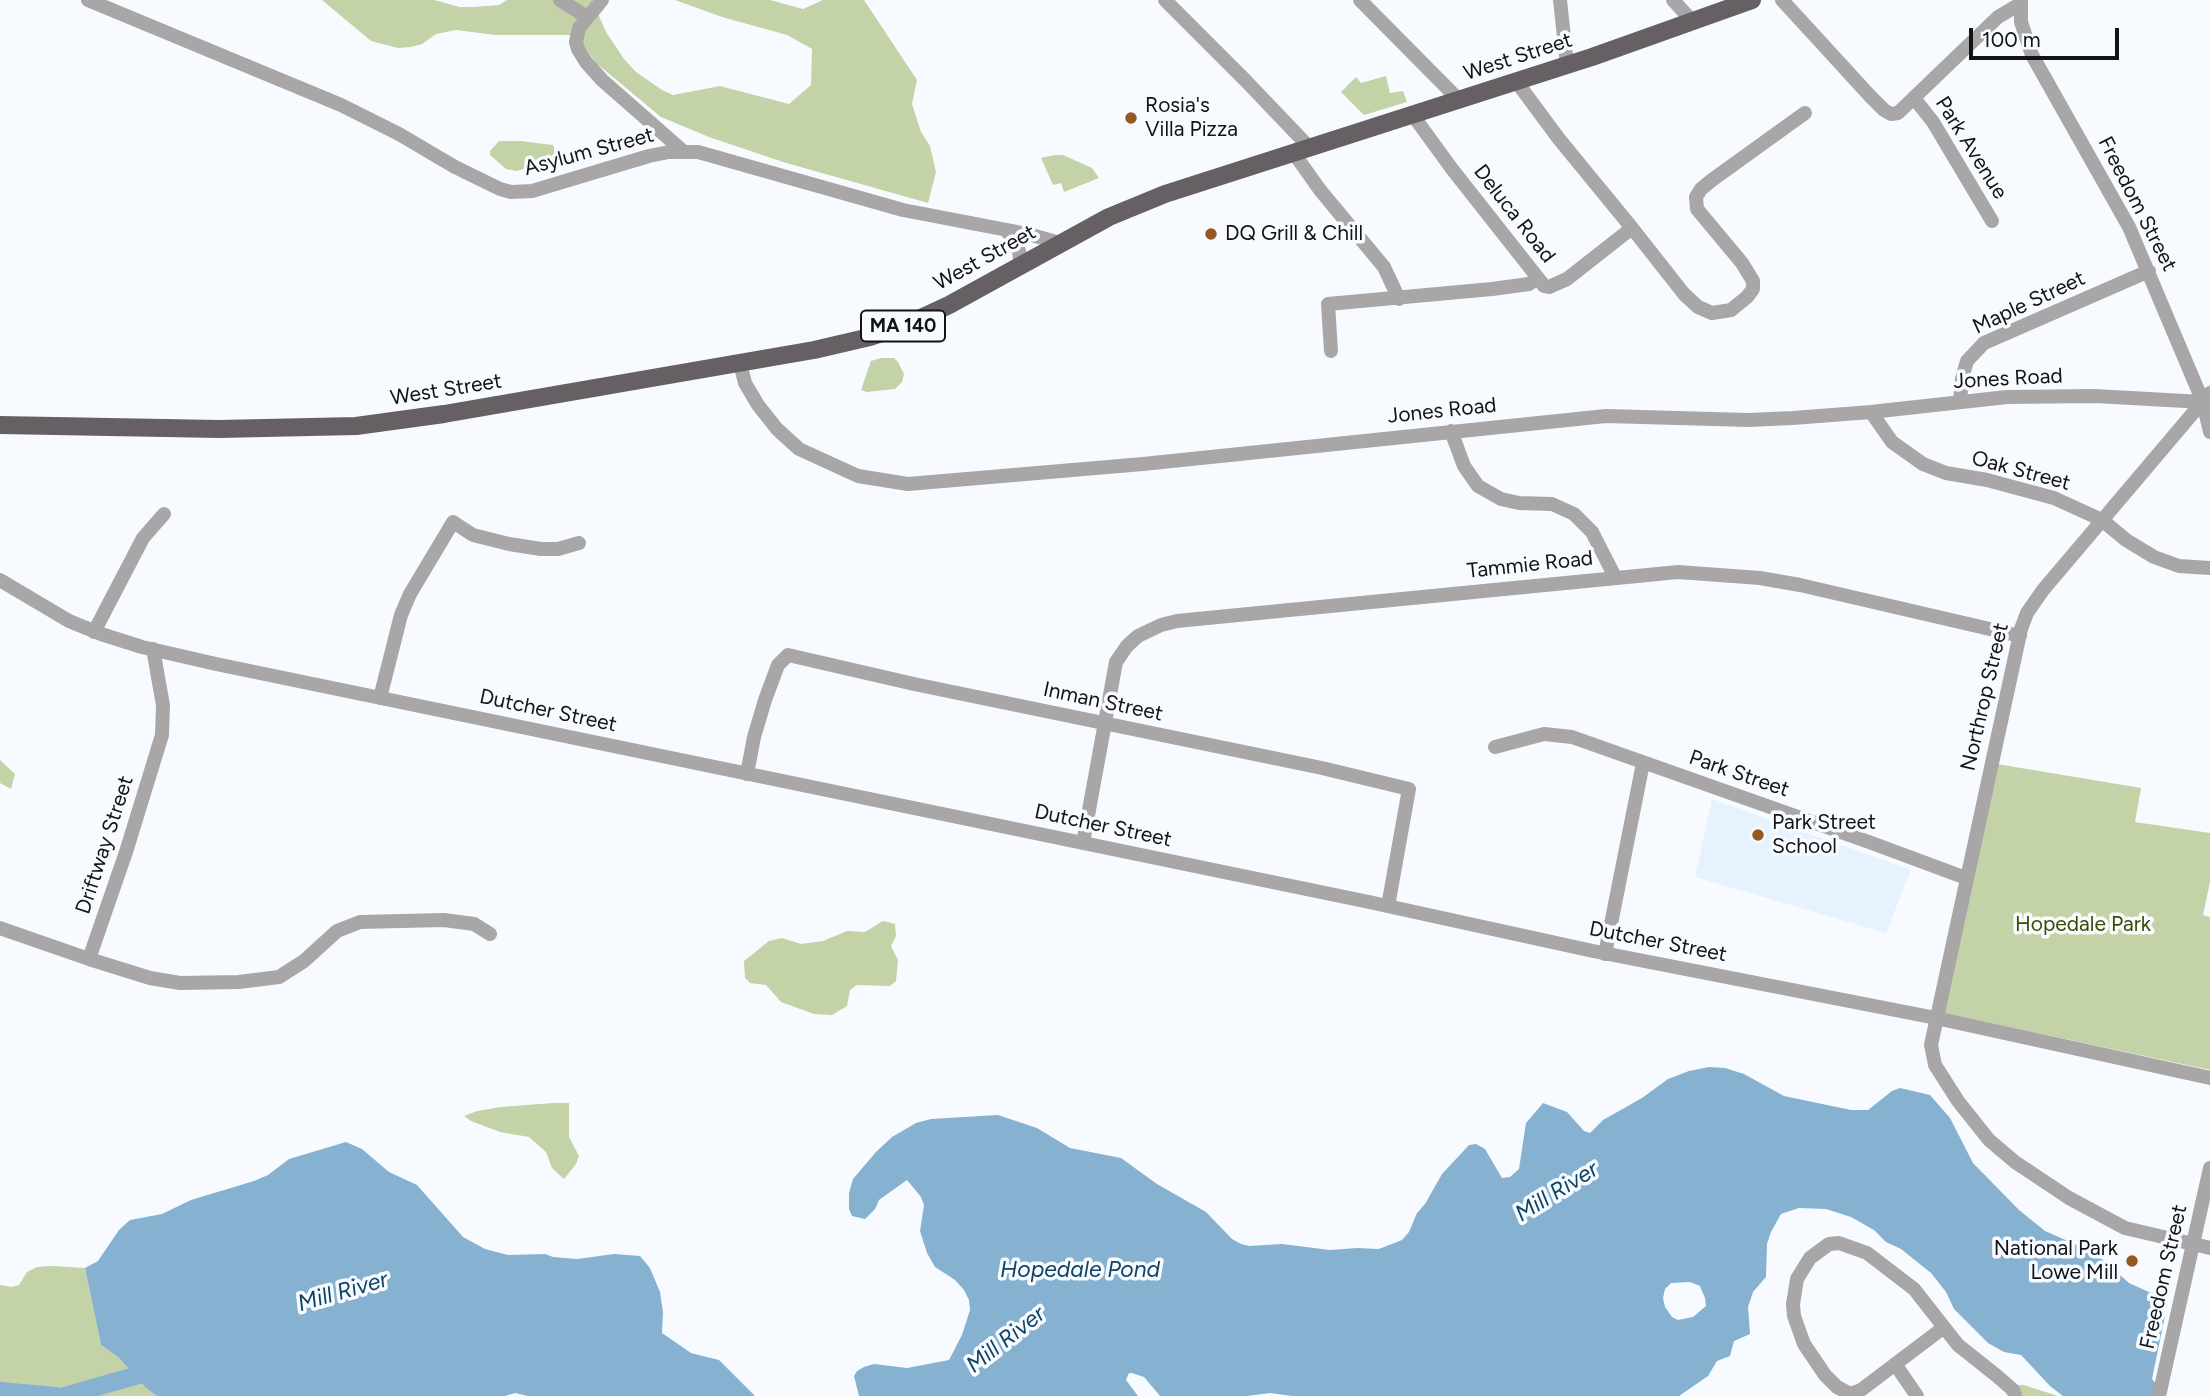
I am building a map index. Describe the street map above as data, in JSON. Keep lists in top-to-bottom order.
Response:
{
  "streets": {
    "main road": ["West Street", "MA 140"],
    "street": [
      "Park Avenue",
      "Asylum Street",
      "Freedom Street",
      "Deluca Road",
      "Maple Street",
      "Jones Road",
      "Oak Street",
      "Tammie Road",
      "Northrop Street",
      "Inman Street",
      "Dutcher Street",
      "Park Street",
      "Driftway Street"
    ]
  },
  "crossings": [
    ["West Street", "Asylum Street"],
    ["West Street", "Deluca Road"],
    ["West Street", "Jones Road"],
    ["Freedom Street", "Maple Street"],
    ["Freedom Street", "Jones Road"],
    ["Freedom Street", "Northrop Street"],
    ["Maple Street", "Jones Road"],
    ["Jones Road", "Oak Street"],
    ["Jones Road", "Northrop Street"],
    ["Oak Street", "Northrop Street"],
    ["Tammie Road", "Northrop Street"],
    ["Tammie Road", "Inman Street"],
    ["Tammie Road", "Dutcher Street"],
    ["Northrop Street", "Dutcher Street"],
    ["Northrop Street", "Park Street"],
    ["Inman Street", "Dutcher Street"],
    ["Dutcher Street", "Driftway Street"]
  ],
  "water": ["Mill River", "Hopedale Pond"],
  "parks": ["Hopedale Park"],
  "places": [
    "Rosia's Villa Pizza",
    "DQ Grill & Chill",
    "Park Street School",
    "National Park Lowe Mill"
  ],
  "scale_bar": "100 m"
}
